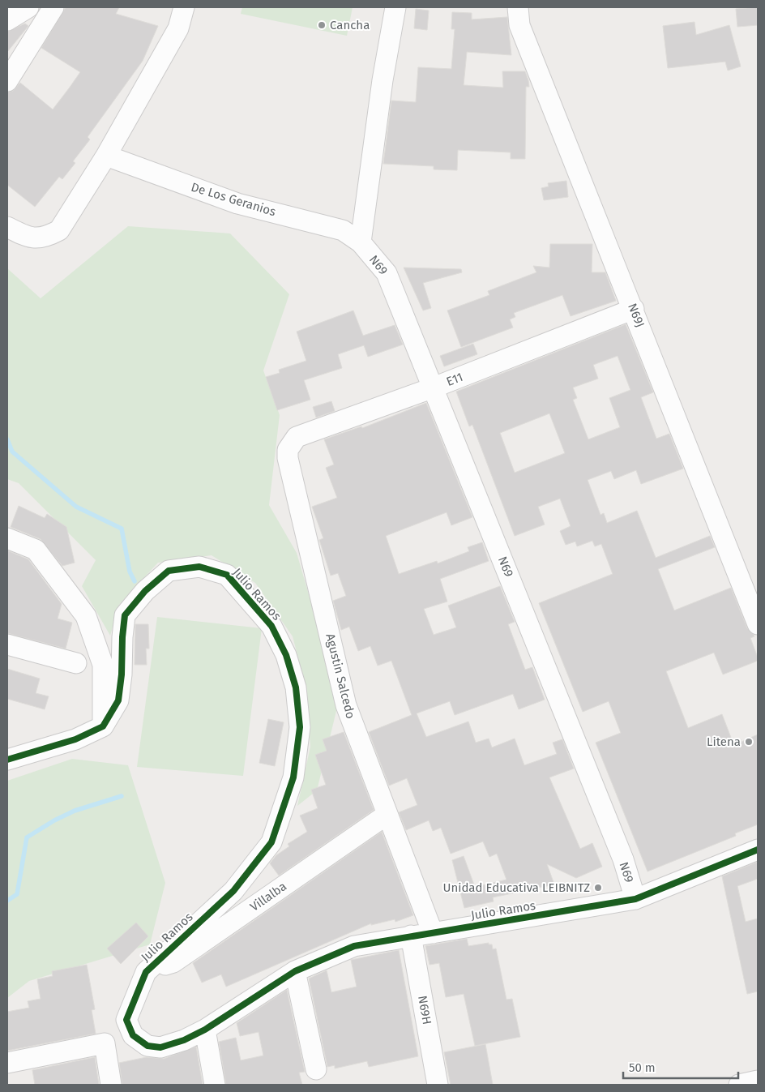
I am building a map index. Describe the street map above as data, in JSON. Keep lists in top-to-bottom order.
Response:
{
  "streets": {
    "street": [
      "De Los Geranios",
      "N69",
      "N69J",
      "E11",
      "Julio Ramos",
      "Agustin Salcedo",
      "Villalba",
      "N69H"
    ]
  },
  "crossings": [
    ["De Los Geranios", "N69"],
    ["N69", "E11"],
    ["N69", "Julio Ramos"],
    ["N69J", "E11"],
    ["E11", "Agustin Salcedo"],
    ["Julio Ramos", "Agustin Salcedo"],
    ["Julio Ramos", "Villalba"],
    ["Julio Ramos", "N69H"],
    ["Agustin Salcedo", "Villalba"]
  ],
  "places": ["Cancha", "Litena", "Unidad Educativa LEIBNITZ"],
  "scale_bar": "50 m"
}
